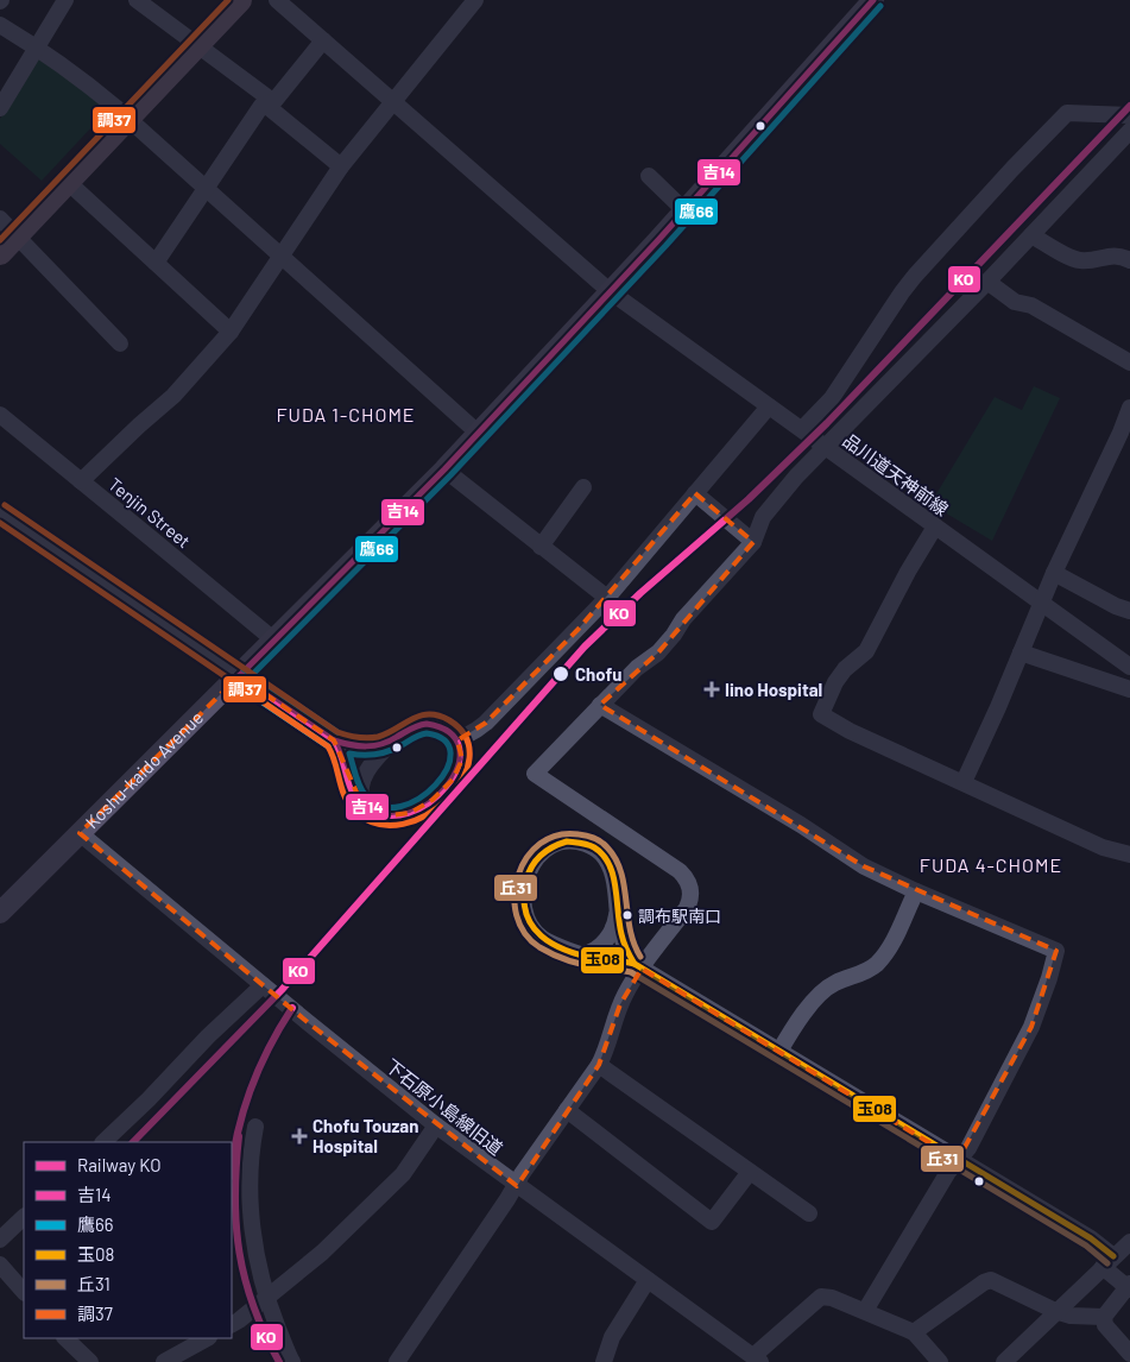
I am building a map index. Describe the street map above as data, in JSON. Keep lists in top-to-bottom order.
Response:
{
  "streets": {
    "main road": ["Koshu-kaido Avenue"],
    "street": ["品川道天神前線", "Tenjin Street", "下石原小島線旧道"]
  },
  "crossings": [
    ["品川道天神前線", "Koshu-kaido Avenue"],
    ["Tenjin Street", "Koshu-kaido Avenue"],
    ["Koshu-kaido Avenue", "下石原小島線旧道"]
  ],
  "districts": ["FUDA 1-CHOME", "FUDA 4-CHOME"],
  "places": {
    "other": ["Chofu", "調布駅南口"],
    "health": ["Iino Hospital", "Chofu Touzan Hospital"]
  },
  "lines": [
    "transit line 吉14",
    "transit line 調37",
    "transit line 鷹66",
    "rail line KO",
    "transit line 丘31",
    "transit line 玉08"
  ],
  "legend": [
    "Railway KO",
    "吉14",
    "鷹66",
    "玉08",
    "丘31",
    "調37"
  ]
}
